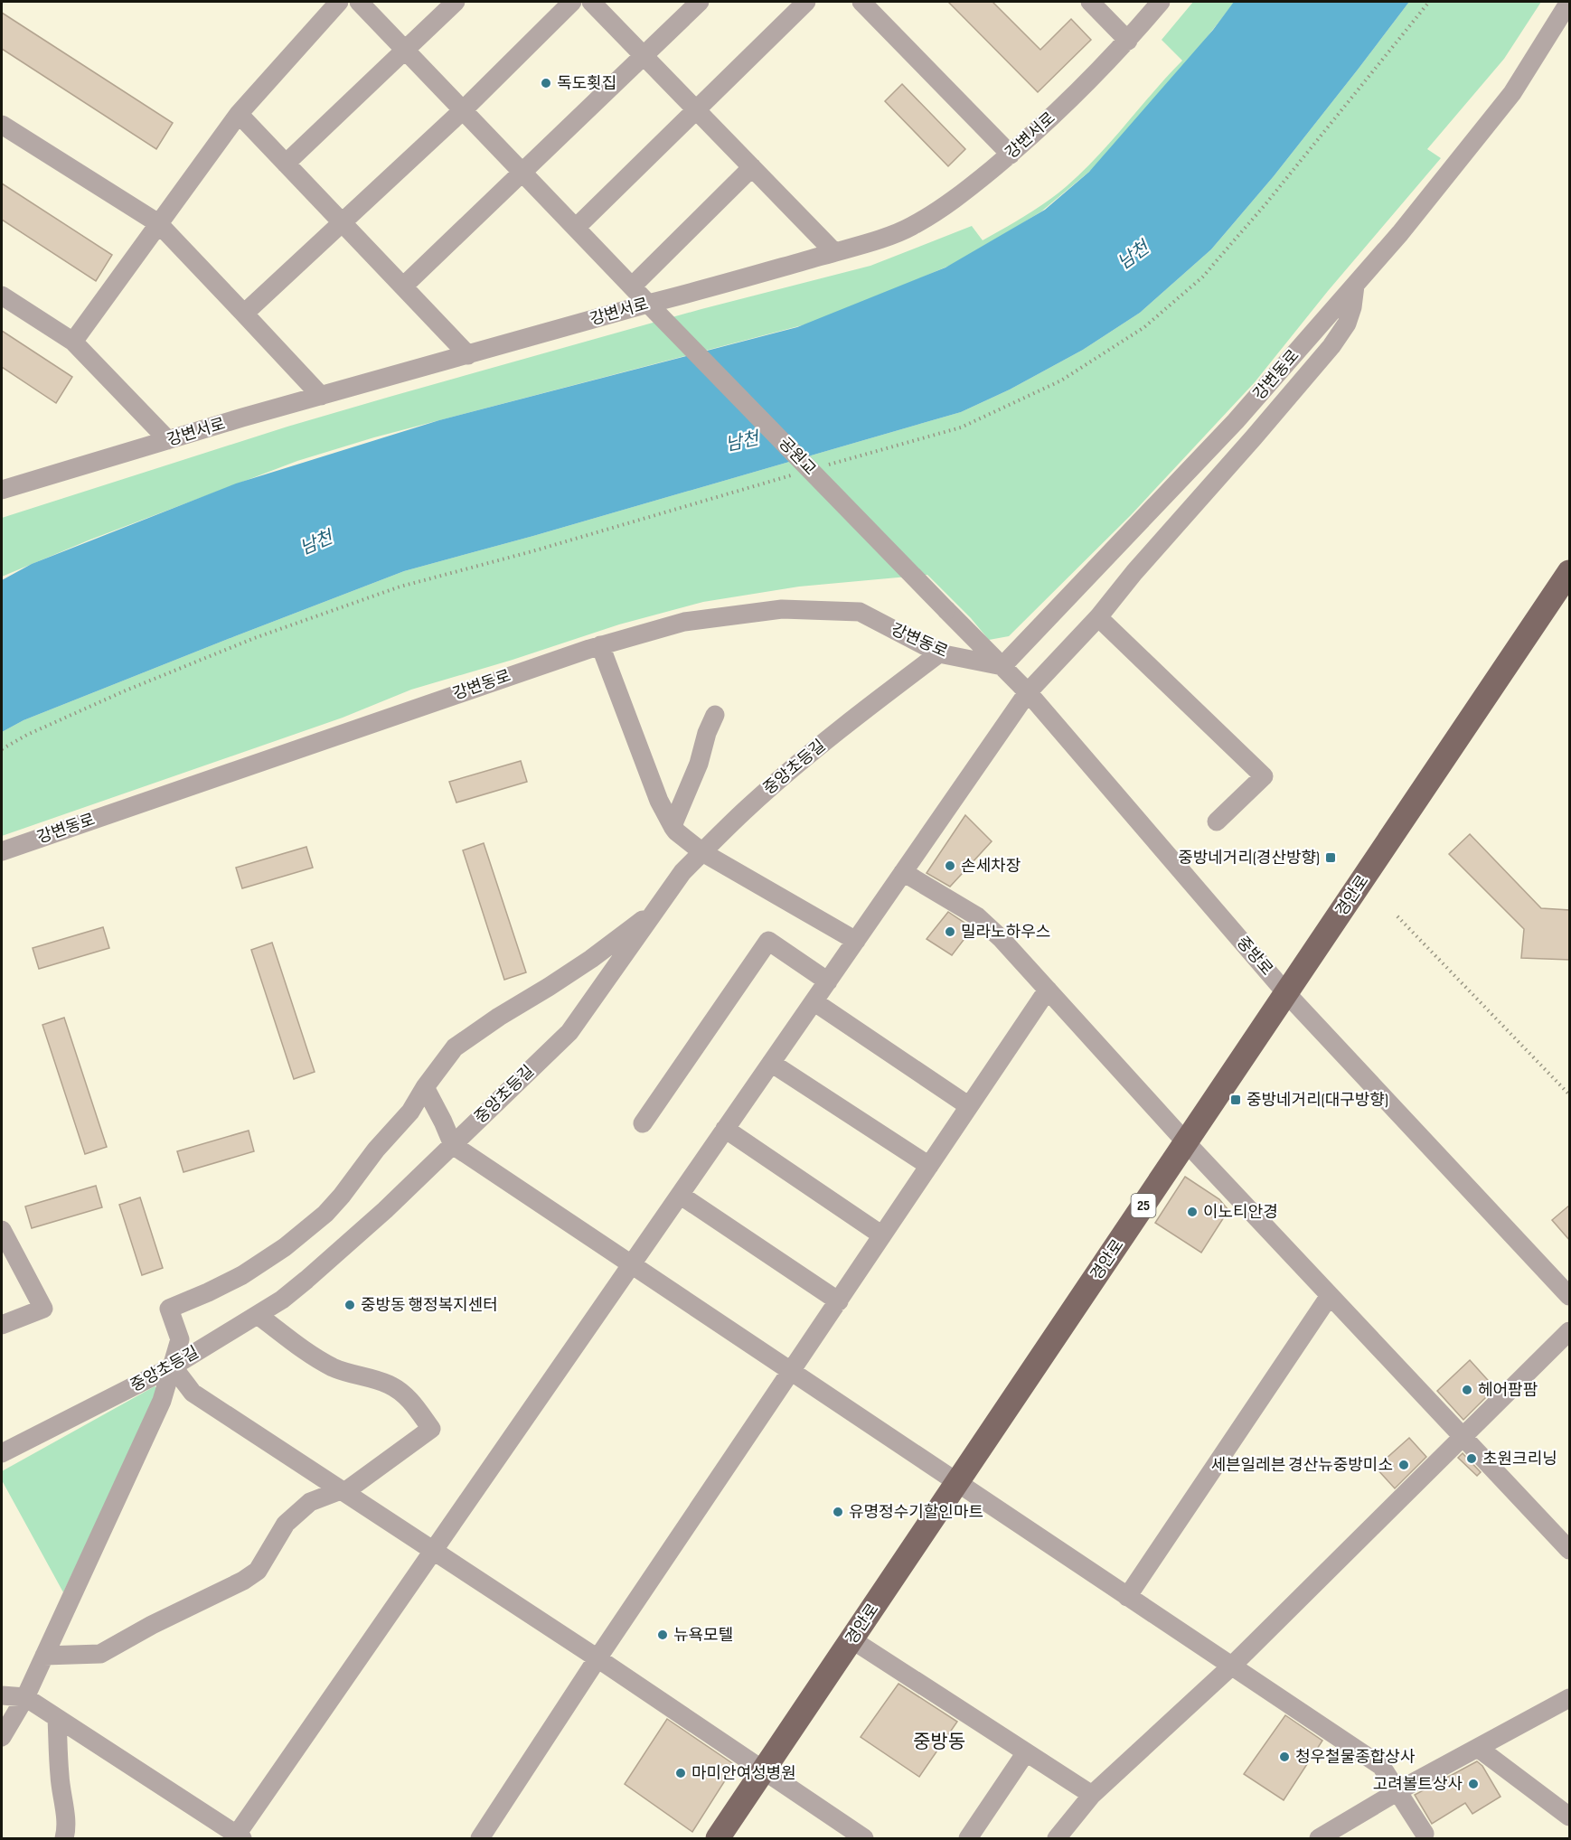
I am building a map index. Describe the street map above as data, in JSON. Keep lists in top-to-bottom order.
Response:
{
  "streets": {
    "main road": ["경안로", "25"],
    "street": [
      "강변서로",
      "강변동로",
      "공원교",
      "중앙초등길",
      "중방로"
    ]
  },
  "crossings": [
    ["강변서로", "공원교"],
    ["강변동로", "중앙초등길"],
    ["강변동로", "중방로"],
    ["공원교", "중방로"],
    ["경안로", "중방로"]
  ],
  "districts": ["중방동"],
  "water": ["남천"],
  "places": {
    "other": [
      "독도횟집",
      "손세차장",
      "밀라노하우스",
      "이노티안경",
      "중방동 행정복지센터",
      "헤어팜팜",
      "초원크리닝",
      "세븐일레븐 경산뉴중방미소",
      "유명정수기할인마트",
      "뉴욕모텔",
      "청우철물종합상사",
      "마미안여성병원",
      "고려볼트상사"
    ],
    "transit": ["중방네거리(경산방향)", "중방네거리(대구방향)"]
  }
}
